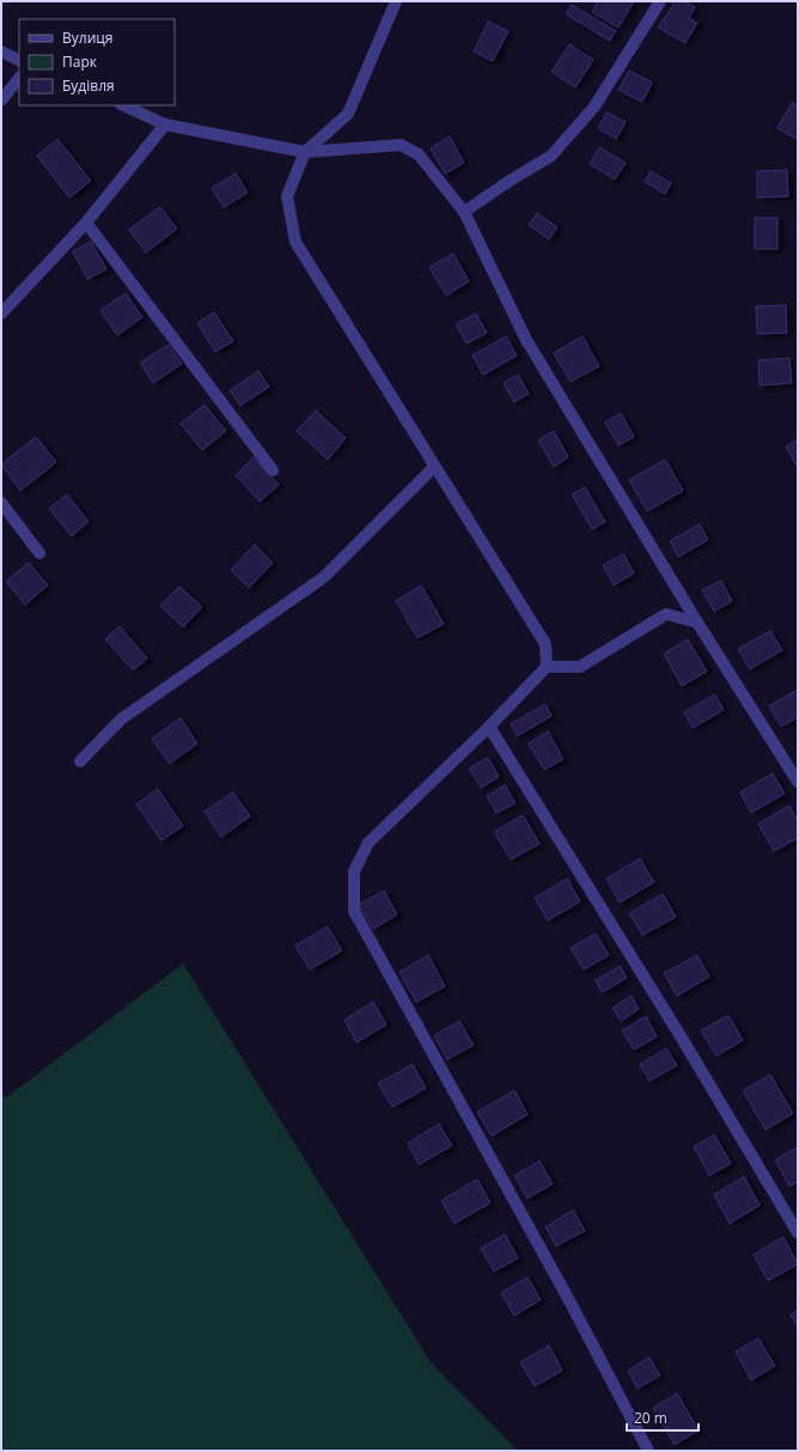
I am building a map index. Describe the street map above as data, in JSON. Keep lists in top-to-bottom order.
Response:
{
  "legend": ["Вулиця", "Парк", "Будівля"],
  "scale_bar": "20 m"
}
